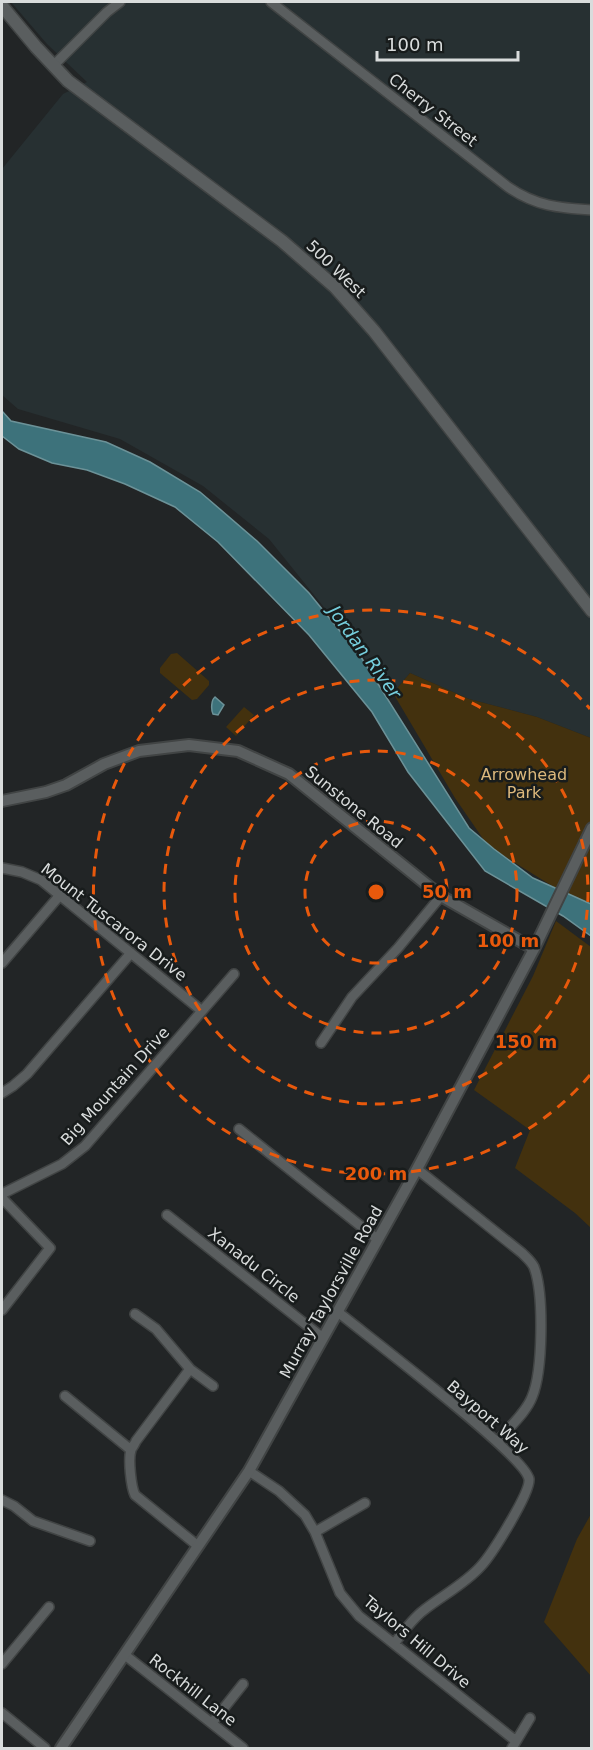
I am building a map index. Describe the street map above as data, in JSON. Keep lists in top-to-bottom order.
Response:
{
  "streets": {
    "main road": ["500 West"],
    "street": [
      "Cherry Street",
      "Sunstone Road",
      "Mount Tuscarora Drive",
      "Big Mountain Drive",
      "Xanadu Circle",
      "Murray Taylorsville Road",
      "Bayport Way",
      "Taylors Hill Drive",
      "Rockhill Lane"
    ]
  },
  "crossings": [
    ["Sunstone Road", "Murray Taylorsville Road"],
    ["Mount Tuscarora Drive", "Big Mountain Drive"],
    ["Xanadu Circle", "Murray Taylorsville Road"],
    ["Murray Taylorsville Road", "Bayport Way"],
    ["Murray Taylorsville Road", "Taylors Hill Drive"],
    ["Murray Taylorsville Road", "Rockhill Lane"],
    ["Bayport Way", "Taylors Hill Drive"]
  ],
  "water": ["Jordan River"],
  "parks": ["Arrowhead Park"],
  "scale_bar": "100 m",
  "rings": [
    "50 m",
    "100 m",
    "150 m",
    "200 m"
  ]
}
